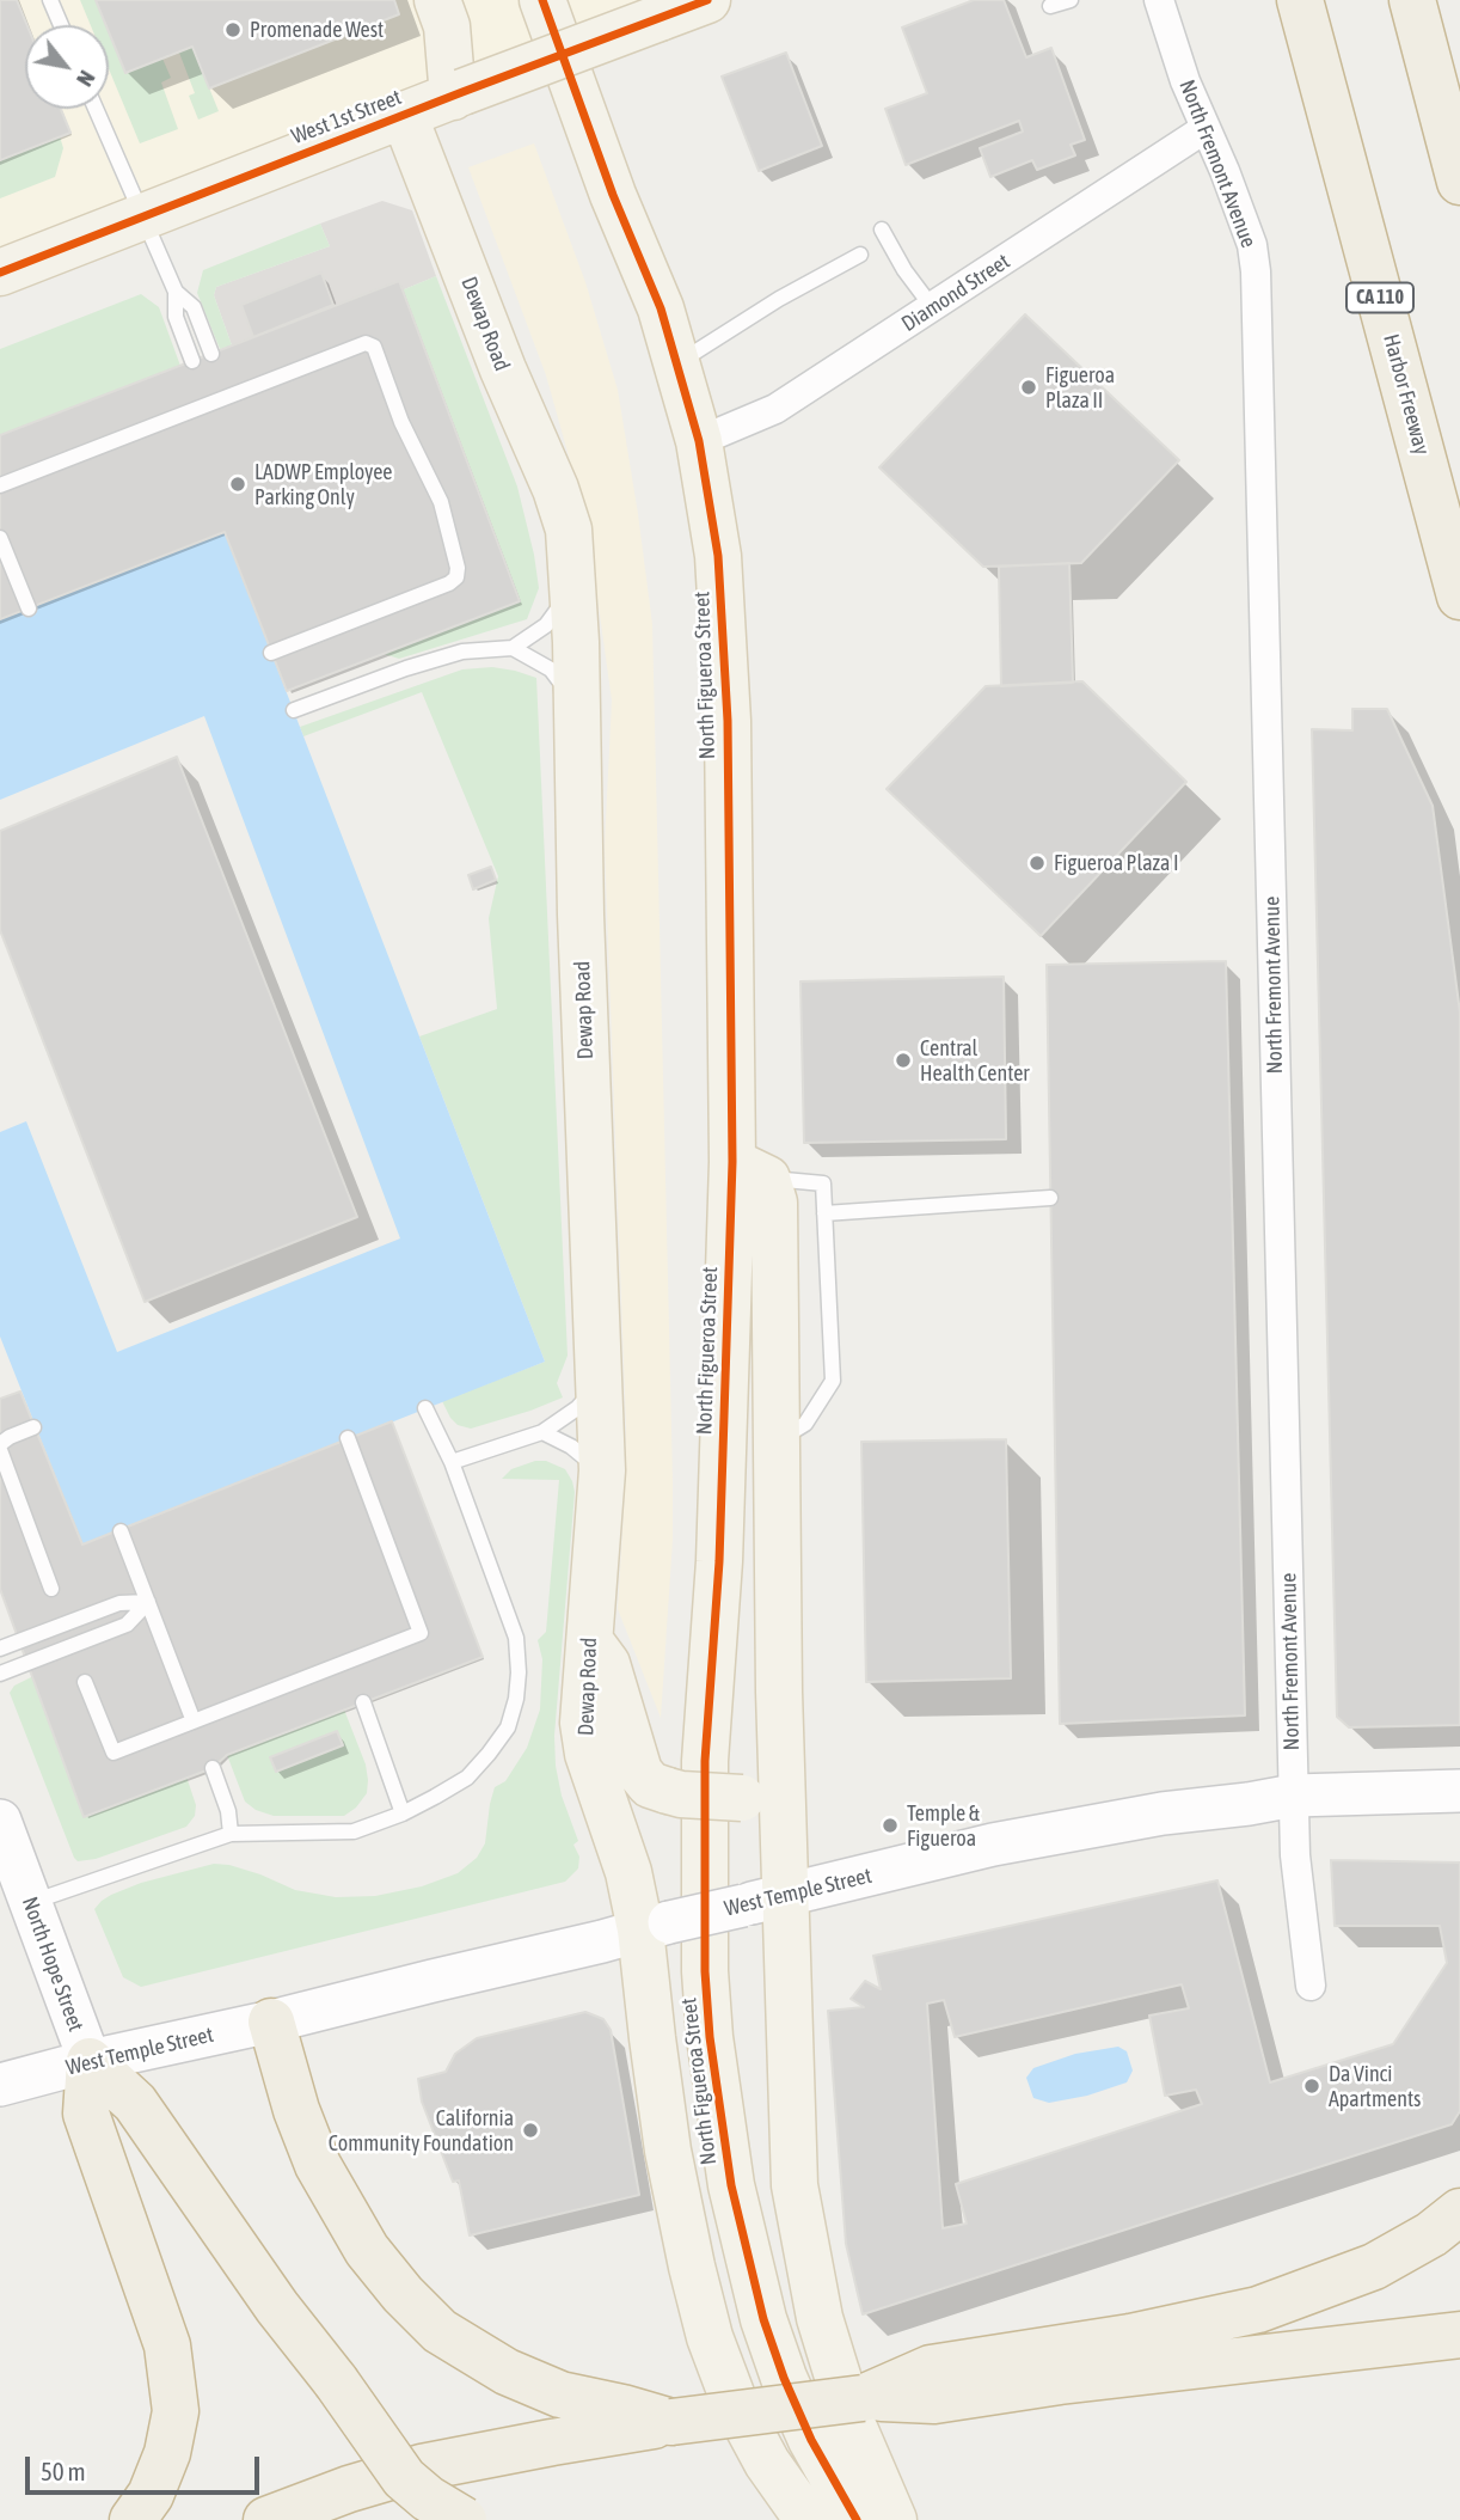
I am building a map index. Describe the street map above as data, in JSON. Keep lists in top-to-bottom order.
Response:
{
  "streets": {
    "highway": ["CA 110", "Harbor Freeway"],
    "main road": [
      "West 1st Street",
      "Dewap Road",
      "North Figueroa Street",
      "West Temple Street",
      "North Hope Street"
    ],
    "street": ["North Fremont Avenue", "Diamond Street"]
  },
  "crossings": [
    ["West 1st Street", "Dewap Road"],
    ["North Fremont Avenue", "Diamond Street"],
    ["North Fremont Avenue", "West Temple Street"],
    ["Diamond Street", "North Figueroa Street"],
    ["Dewap Road", "West Temple Street"],
    ["West Temple Street", "North Hope Street"]
  ],
  "places": [
    "Promenade West",
    "Figueroa Plaza II",
    "LADWP Employee Parking Only",
    "Figueroa Plaza I",
    "Central Health Center",
    "Temple & Figueroa",
    "Da Vinci Apartments",
    "California Community Foundation"
  ],
  "scale_bar": "50 m",
  "north": "bottom right"
}
